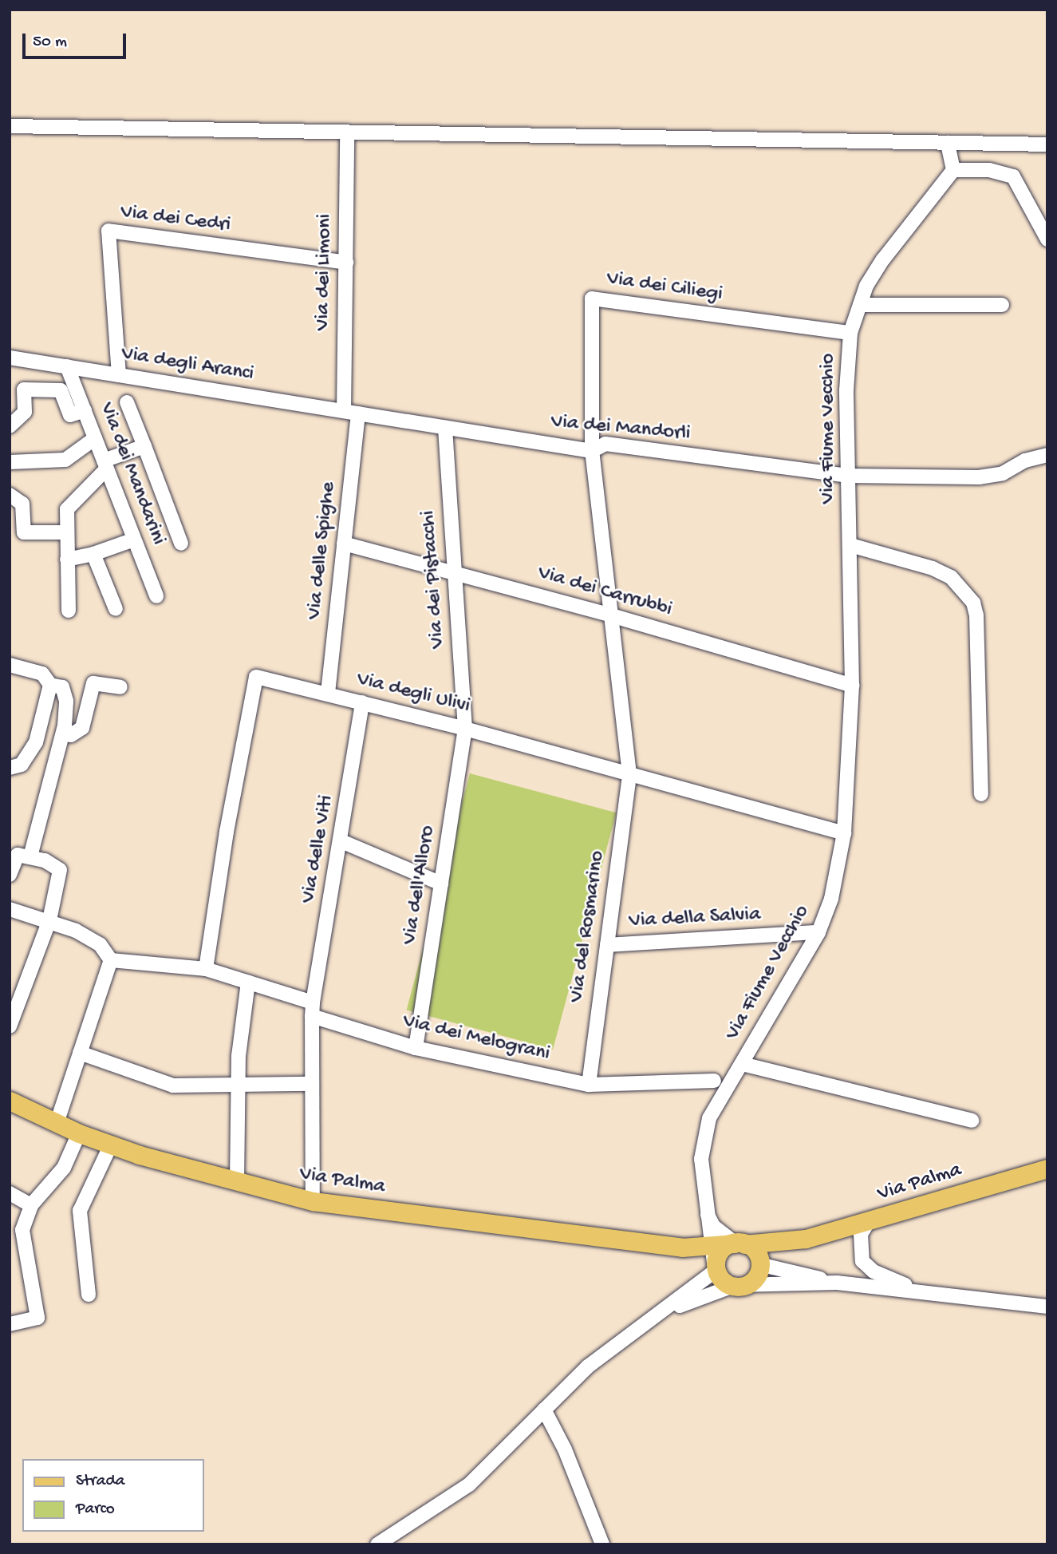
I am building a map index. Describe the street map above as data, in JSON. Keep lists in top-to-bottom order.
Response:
{
  "streets": {
    "main road": ["Via Palma"],
    "street": [
      "Via dei Cedri",
      "Via dei Limoni",
      "Via dei Ciliegi",
      "Via degli Aranci",
      "Via dei Mandorli",
      "Via Fiume Vecchio",
      "Via dei Mandarini",
      "Via delle Spighe",
      "Via dei Pistacchi",
      "Via dei Carrubbi",
      "Via degli Ulivi",
      "Via delle Viti",
      "Via dell'Alloro",
      "Via della Salvia",
      "Via del Rosmarino",
      "Via dei Melograni"
    ]
  },
  "crossings": [
    ["Via dei Cedri", "Via dei Limoni"],
    ["Via dei Cedri", "Via degli Aranci"],
    ["Via dei Limoni", "Via degli Aranci"],
    ["Via dei Limoni", "Via dei Mandorli"],
    ["Via dei Limoni", "Via delle Spighe"],
    ["Via dei Ciliegi", "Via dei Mandorli"],
    ["Via dei Ciliegi", "Via Fiume Vecchio"],
    ["Via dei Ciliegi", "Via del Rosmarino"],
    ["Via degli Aranci", "Via dei Mandorli"],
    ["Via degli Aranci", "Via dei Mandarini"],
    ["Via degli Aranci", "Via delle Spighe"],
    ["Via dei Mandorli", "Via Fiume Vecchio"],
    ["Via dei Mandorli", "Via delle Spighe"],
    ["Via dei Mandorli", "Via dei Pistacchi"],
    ["Via dei Mandorli", "Via del Rosmarino"],
    ["Via Fiume Vecchio", "Via dei Carrubbi"],
    ["Via Fiume Vecchio", "Via degli Ulivi"],
    ["Via Fiume Vecchio", "Via della Salvia"],
    ["Via delle Spighe", "Via dei Carrubbi"],
    ["Via delle Spighe", "Via degli Ulivi"],
    ["Via dei Pistacchi", "Via dei Carrubbi"],
    ["Via dei Pistacchi", "Via degli Ulivi"],
    ["Via dei Pistacchi", "Via dell'Alloro"],
    ["Via dei Carrubbi", "Via del Rosmarino"],
    ["Via degli Ulivi", "Via delle Viti"],
    ["Via degli Ulivi", "Via dell'Alloro"],
    ["Via degli Ulivi", "Via del Rosmarino"],
    ["Via degli Ulivi", "Via dei Melograni"],
    ["Via delle Viti", "Via dei Melograni"],
    ["Via delle Viti", "Via Palma"],
    ["Via dell'Alloro", "Via dei Melograni"],
    ["Via della Salvia", "Via del Rosmarino"],
    ["Via del Rosmarino", "Via dei Melograni"]
  ],
  "legend": ["Strada", "Parco"],
  "scale_bar": "50 m"
}
